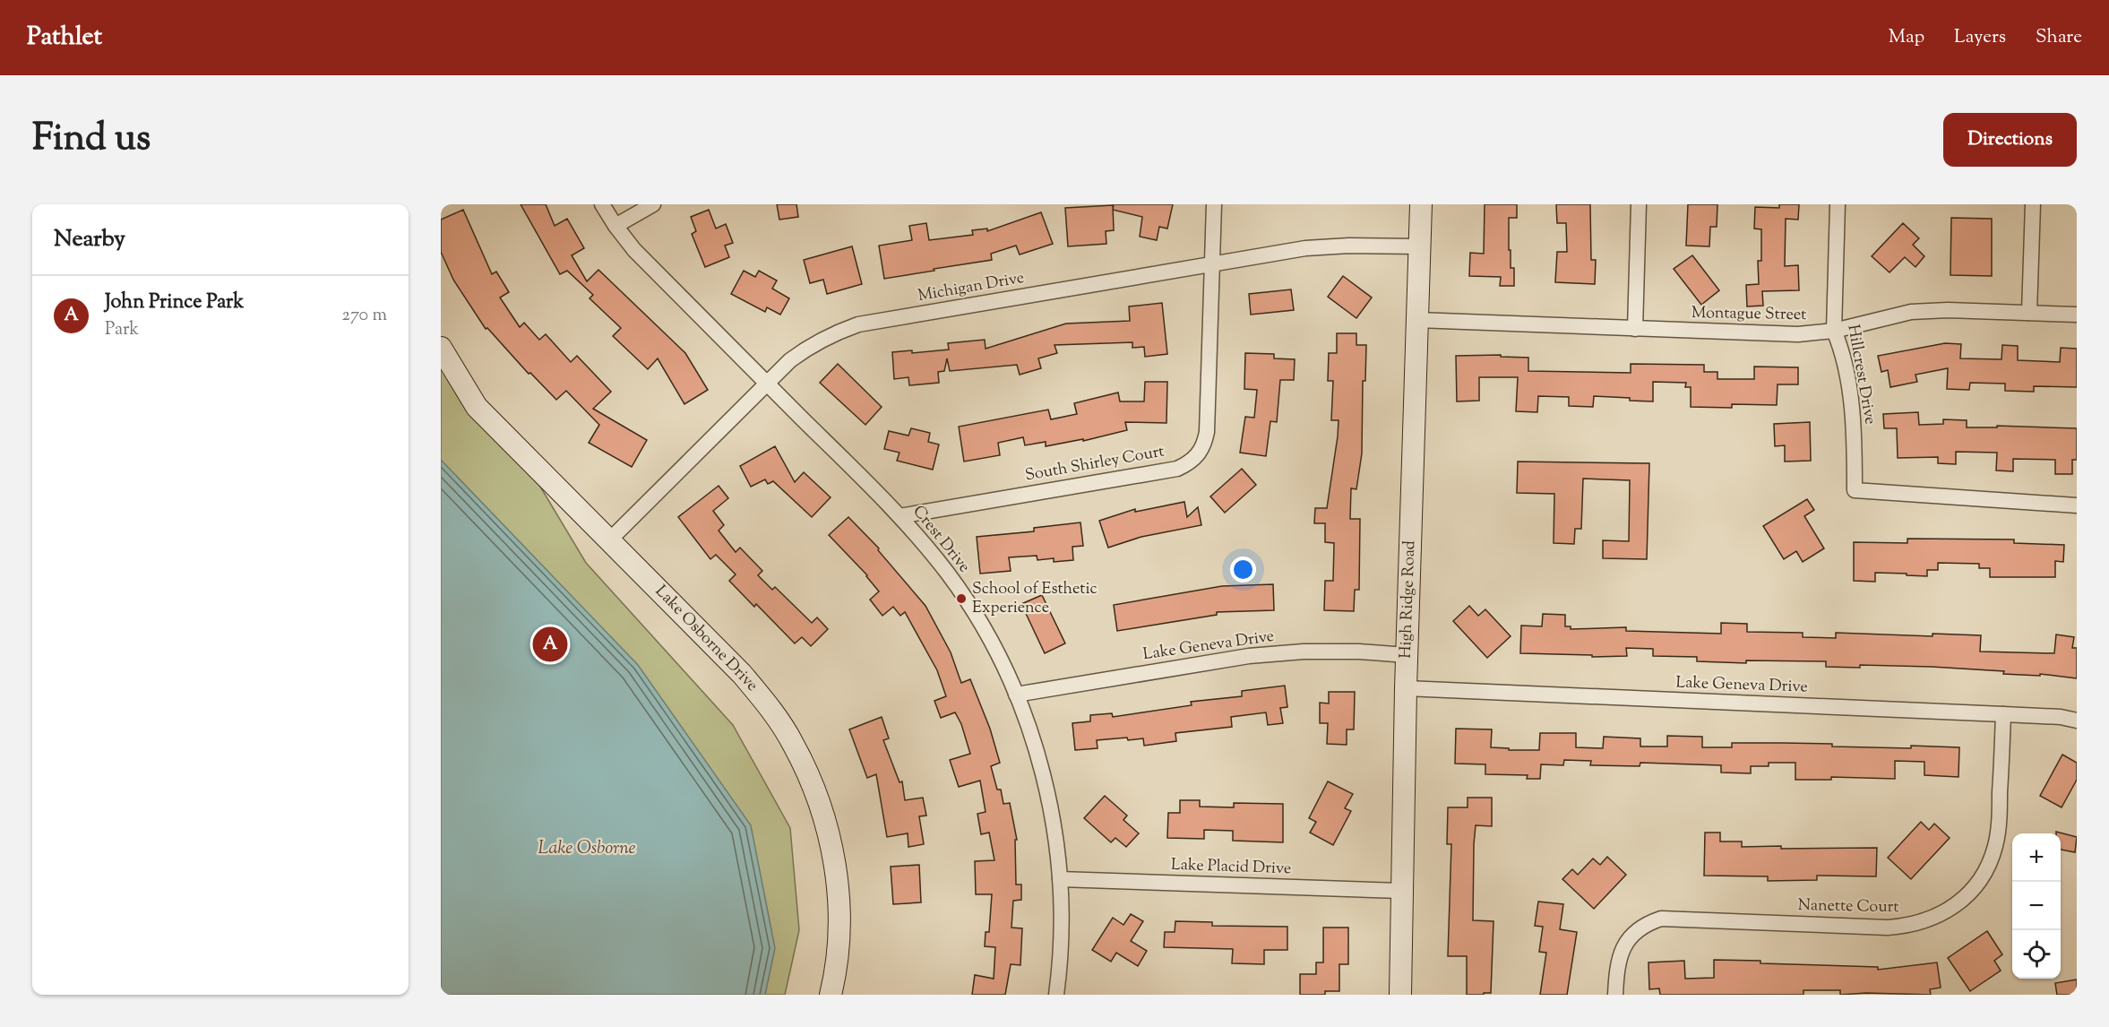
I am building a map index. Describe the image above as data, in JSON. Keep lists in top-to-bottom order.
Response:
{
  "streets": {
    "street": [
      "Michigan Drive",
      "Montague Street",
      "Hillcrest Drive",
      "South Shirley Court",
      "Crest Drive",
      "High Ridge Road",
      "Lake Osborne Drive",
      "Lake Geneva Drive",
      "Lake Placid Drive",
      "Nanette Court"
    ]
  },
  "crossings": [
    ["Michigan Drive", "South Shirley Court"],
    ["Michigan Drive", "Crest Drive"],
    ["Michigan Drive", "High Ridge Road"],
    ["Michigan Drive", "Lake Osborne Drive"],
    ["Montague Street", "Hillcrest Drive"],
    ["Montague Street", "High Ridge Road"],
    ["South Shirley Court", "Crest Drive"],
    ["Crest Drive", "Lake Geneva Drive"],
    ["Crest Drive", "Lake Placid Drive"],
    ["High Ridge Road", "Lake Geneva Drive"],
    ["High Ridge Road", "Lake Placid Drive"],
    ["Lake Geneva Drive", "Nanette Court"]
  ],
  "water": ["Lake Osborne"],
  "places": ["School of Esthetic Experience"],
  "page": {
    "header": "Pathlet",
    "nav": ["Map", "Layers", "Share"],
    "title": "Find us",
    "buttons": "Directions",
    "heading": "Nearby",
    "list": [
      {
        "mark": "A",
        "name": "John Prince Park",
        "note": "Park",
        "value": "270 m"
      }
    ],
    "pins": "A",
    "map_buttons": ["+", "−"]
  }
}
